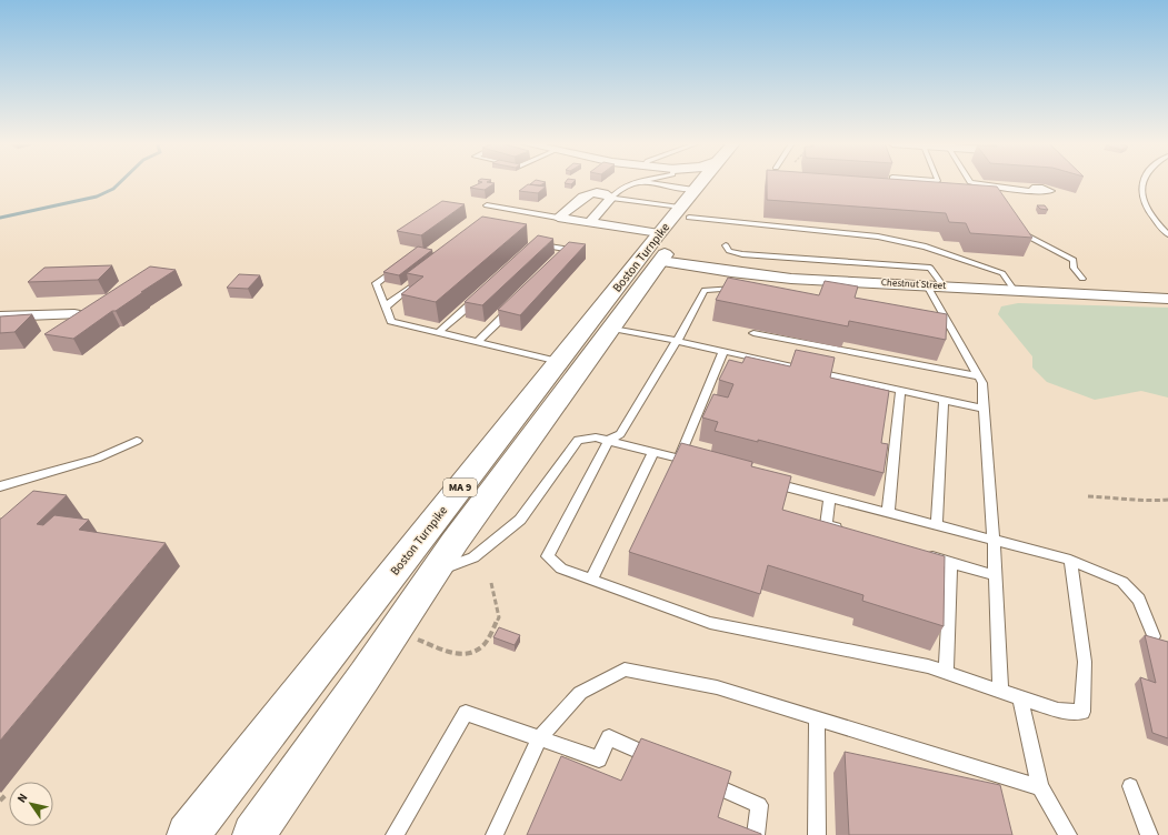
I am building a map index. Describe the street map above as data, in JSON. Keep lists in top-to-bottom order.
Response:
{
  "streets": {
    "highway": ["Boston Turnpike", "MA 9"],
    "street": ["Chestnut Street"]
  },
  "crossings": [
    ["Boston Turnpike", "Chestnut Street"]
  ],
  "north": "top left"
}
